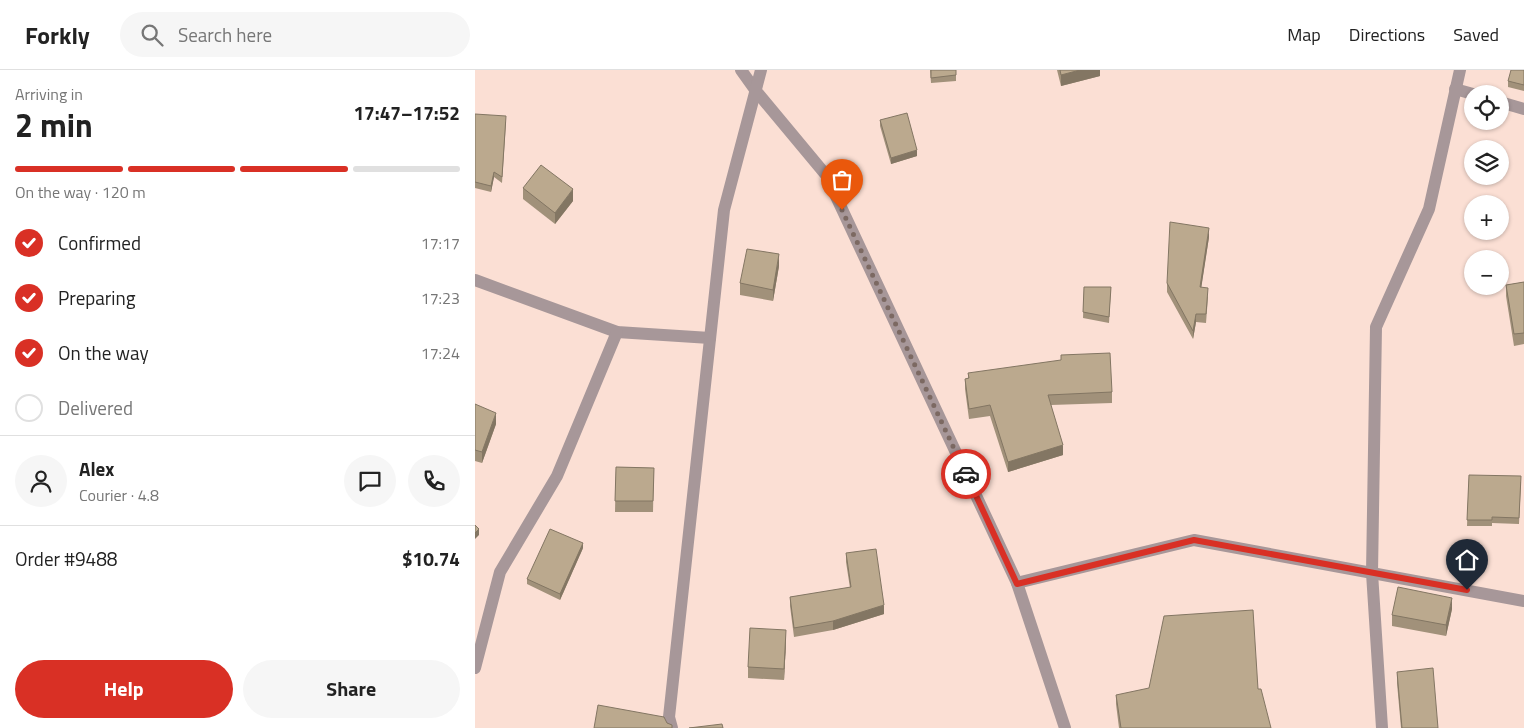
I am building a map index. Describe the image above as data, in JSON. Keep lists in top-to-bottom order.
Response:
{
  "page": {
    "header": "Forkly",
    "search": "Search here",
    "nav": ["Map", "Directions", "Saved"],
    "heading": ["2 min", "Arriving in", "17:47–17:52"],
    "panel": [
      "Alex",
      "Courier · 4.8",
      "Order #9488",
      "$10.74"
    ],
    "map_buttons": ["+", "−"],
    "bar": "On the way · 120 m",
    "list": [
      ["Confirmed", "17:17"],
      ["Preparing", "17:23"],
      ["On the way", "17:24"],
      "Delivered"
    ],
    "buttons": ["Help", "Share"]
  }
}
